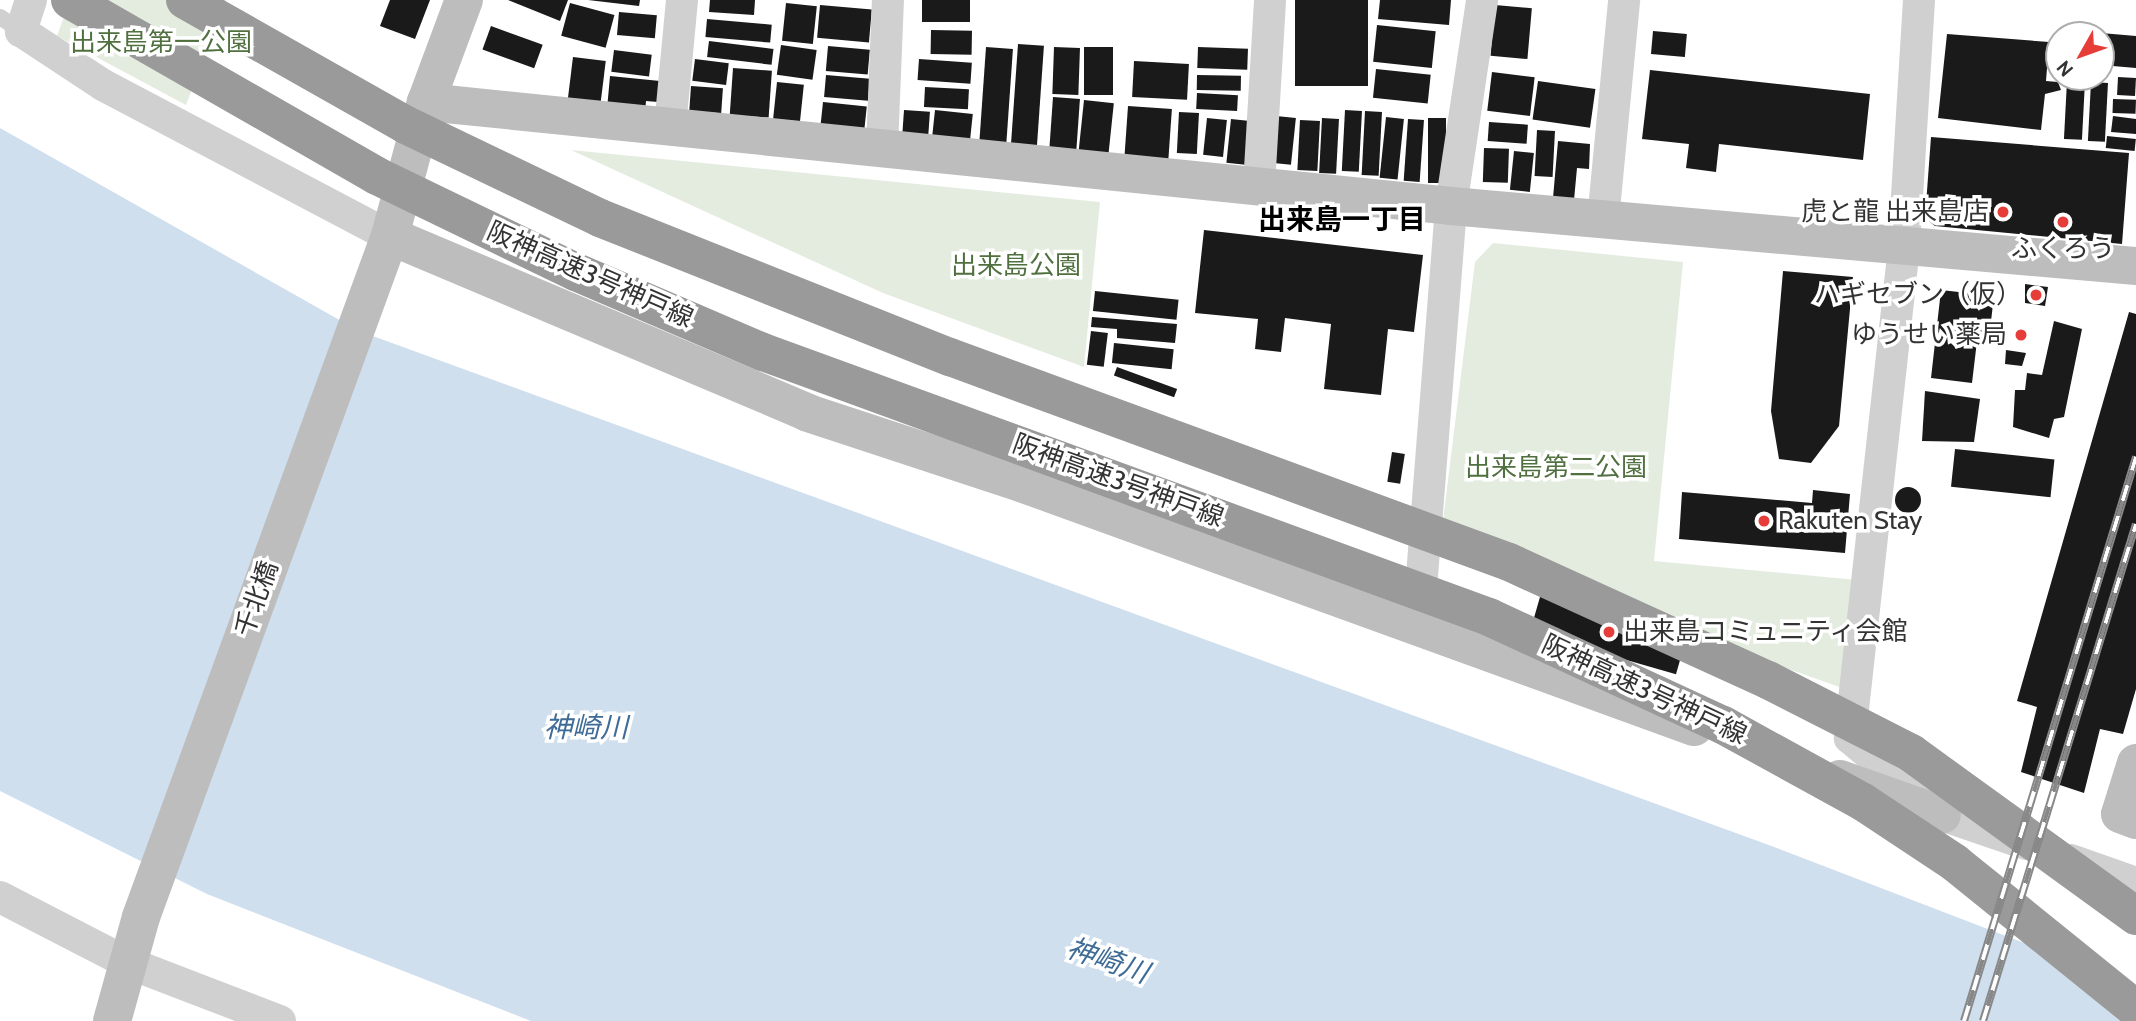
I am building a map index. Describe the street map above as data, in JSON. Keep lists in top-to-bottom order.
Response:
{
  "streets": {
    "highway": ["阪神高速3号神戸線"],
    "street": ["千北橋"]
  },
  "districts": ["出来島一丁目"],
  "water": ["神崎川"],
  "parks": ["出来島第一公園", "出来島公園", "出来島第二公園"],
  "places": [
    "虎と龍 出来島店",
    "ふくろう",
    "ハギセブン（仮）",
    "ゆうせい薬局",
    "Rakuten Stay",
    "出来島コミュニティ会館"
  ],
  "north": "bottom left"
}
